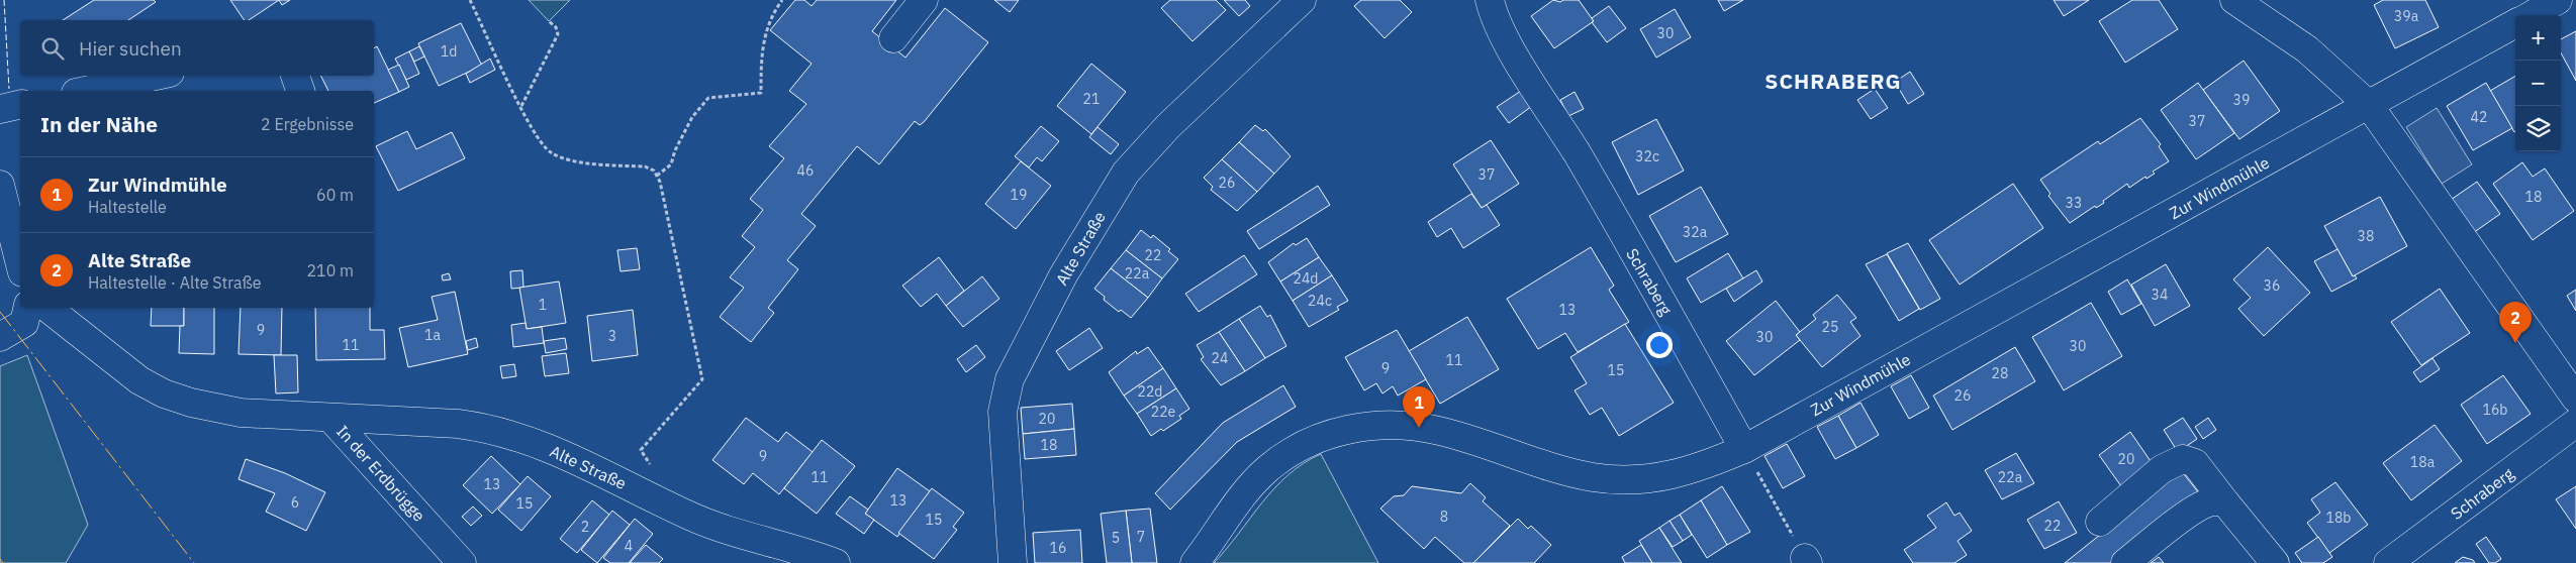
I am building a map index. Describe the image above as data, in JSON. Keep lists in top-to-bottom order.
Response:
{
  "streets": {
    "street": [
      "Zur Windmühle",
      "Alte Straße",
      "Schraberg",
      "In der Erdbrügge"
    ]
  },
  "crossings": [
    ["Zur Windmühle", "Schraberg"],
    ["Alte Straße", "In der Erdbrügge"]
  ],
  "districts": ["SCHRABERG"],
  "house_numbers": [
    "39a",
    "30",
    "1d",
    "21",
    "39",
    "42",
    "37",
    "32c",
    "46",
    "37",
    "26",
    "19",
    "18",
    "33",
    "32a",
    "38",
    "22",
    "22a",
    "24d",
    "36",
    "34",
    "24c",
    "1",
    "13",
    "25",
    "9",
    "1a",
    "3",
    "30",
    "11",
    "30",
    "24",
    "11",
    "9",
    "15",
    "28",
    "22d",
    "26",
    "16b",
    "22e",
    "20",
    "18",
    "9",
    "20",
    "18a",
    "11",
    "22a",
    "13",
    "13",
    "6",
    "15",
    "8",
    "18b",
    "15",
    "22",
    "2",
    "7",
    "5",
    "4",
    "16"
  ],
  "page": {
    "map_buttons": ["+", "−"],
    "search": "Hier suchen",
    "heading": ["In der Nähe", "2 Ergebnisse"],
    "list": [
      {
        "mark": "1",
        "name": "Zur Windmühle",
        "note": "Haltestelle",
        "value": "60 m"
      },
      {
        "mark": "2",
        "name": "Alte Straße",
        "note": "Haltestelle · Alte Straße",
        "value": "210 m"
      }
    ],
    "pins": ["2", "1"]
  }
}
